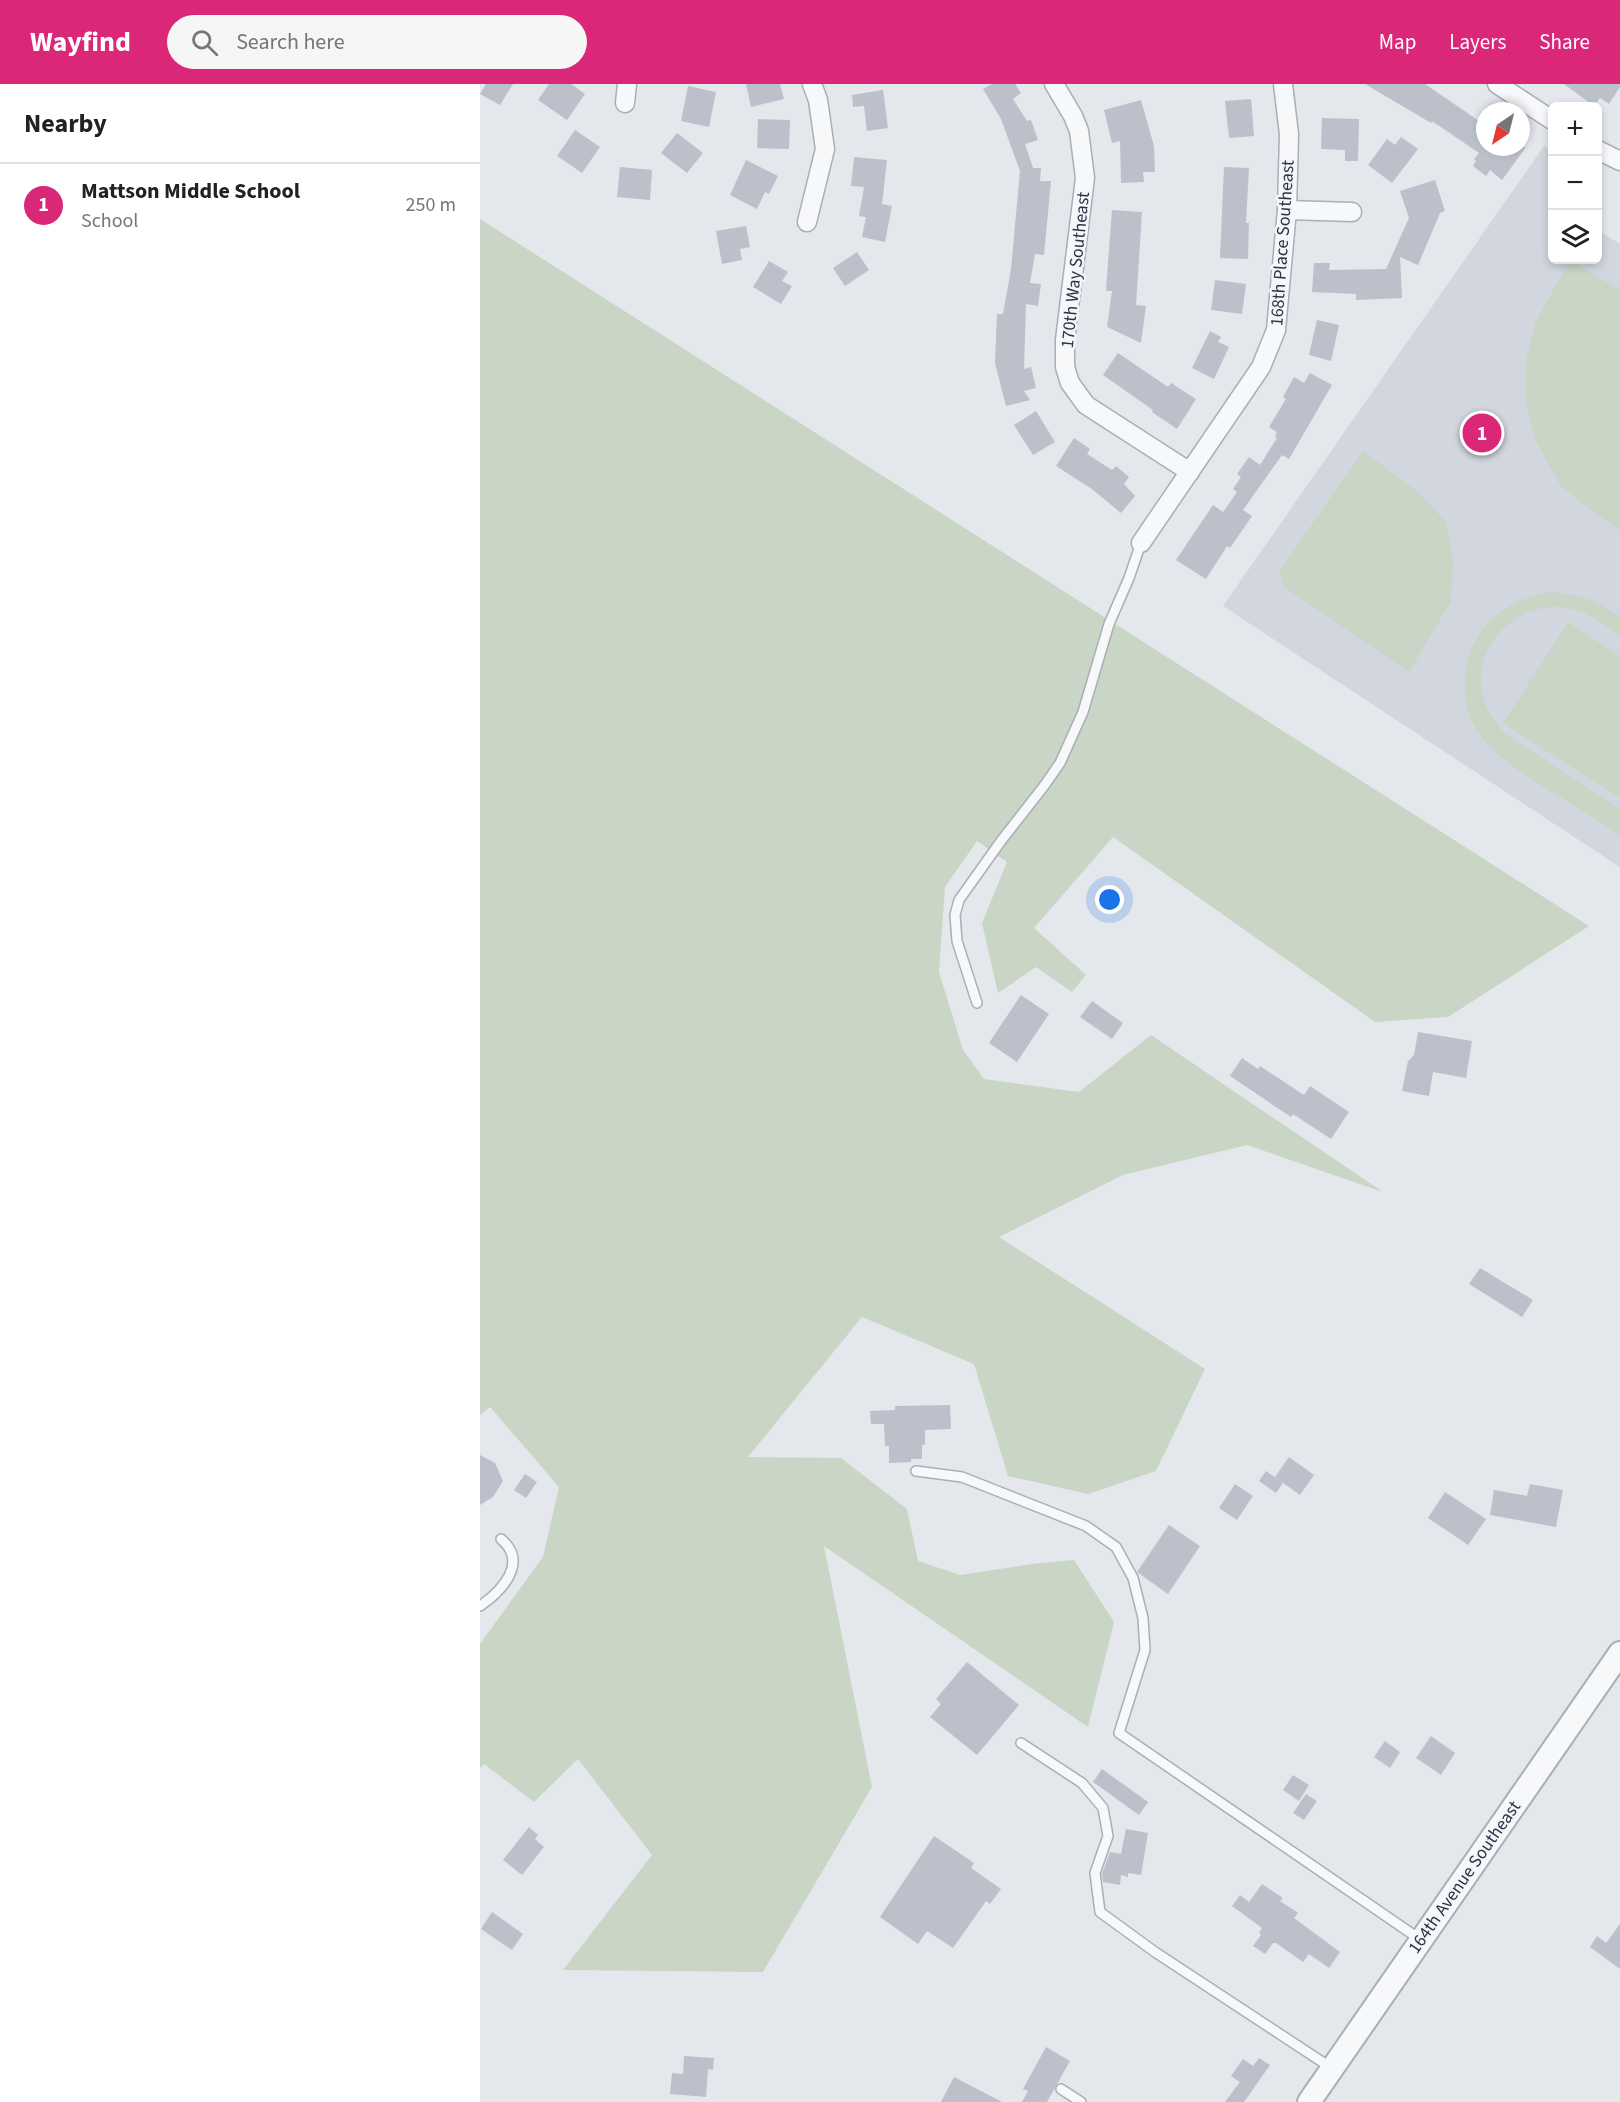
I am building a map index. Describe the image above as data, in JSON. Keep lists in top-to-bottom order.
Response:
{
  "streets": {
    "street": ["168th Place Southeast", "170th Way Southeast", "164th Avenue Southeast"]
  },
  "crossings": [
    ["168th Place Southeast", "170th Way Southeast"]
  ],
  "north": "bottom left",
  "page": {
    "header": "Wayfind",
    "search": "Search here",
    "nav": ["Map", "Layers", "Share"],
    "heading": "Nearby",
    "map_buttons": ["+", "−"],
    "list": [
      {
        "mark": "1",
        "name": "Mattson Middle School",
        "note": "School",
        "value": "250 m"
      }
    ],
    "pins": "1"
  }
}
